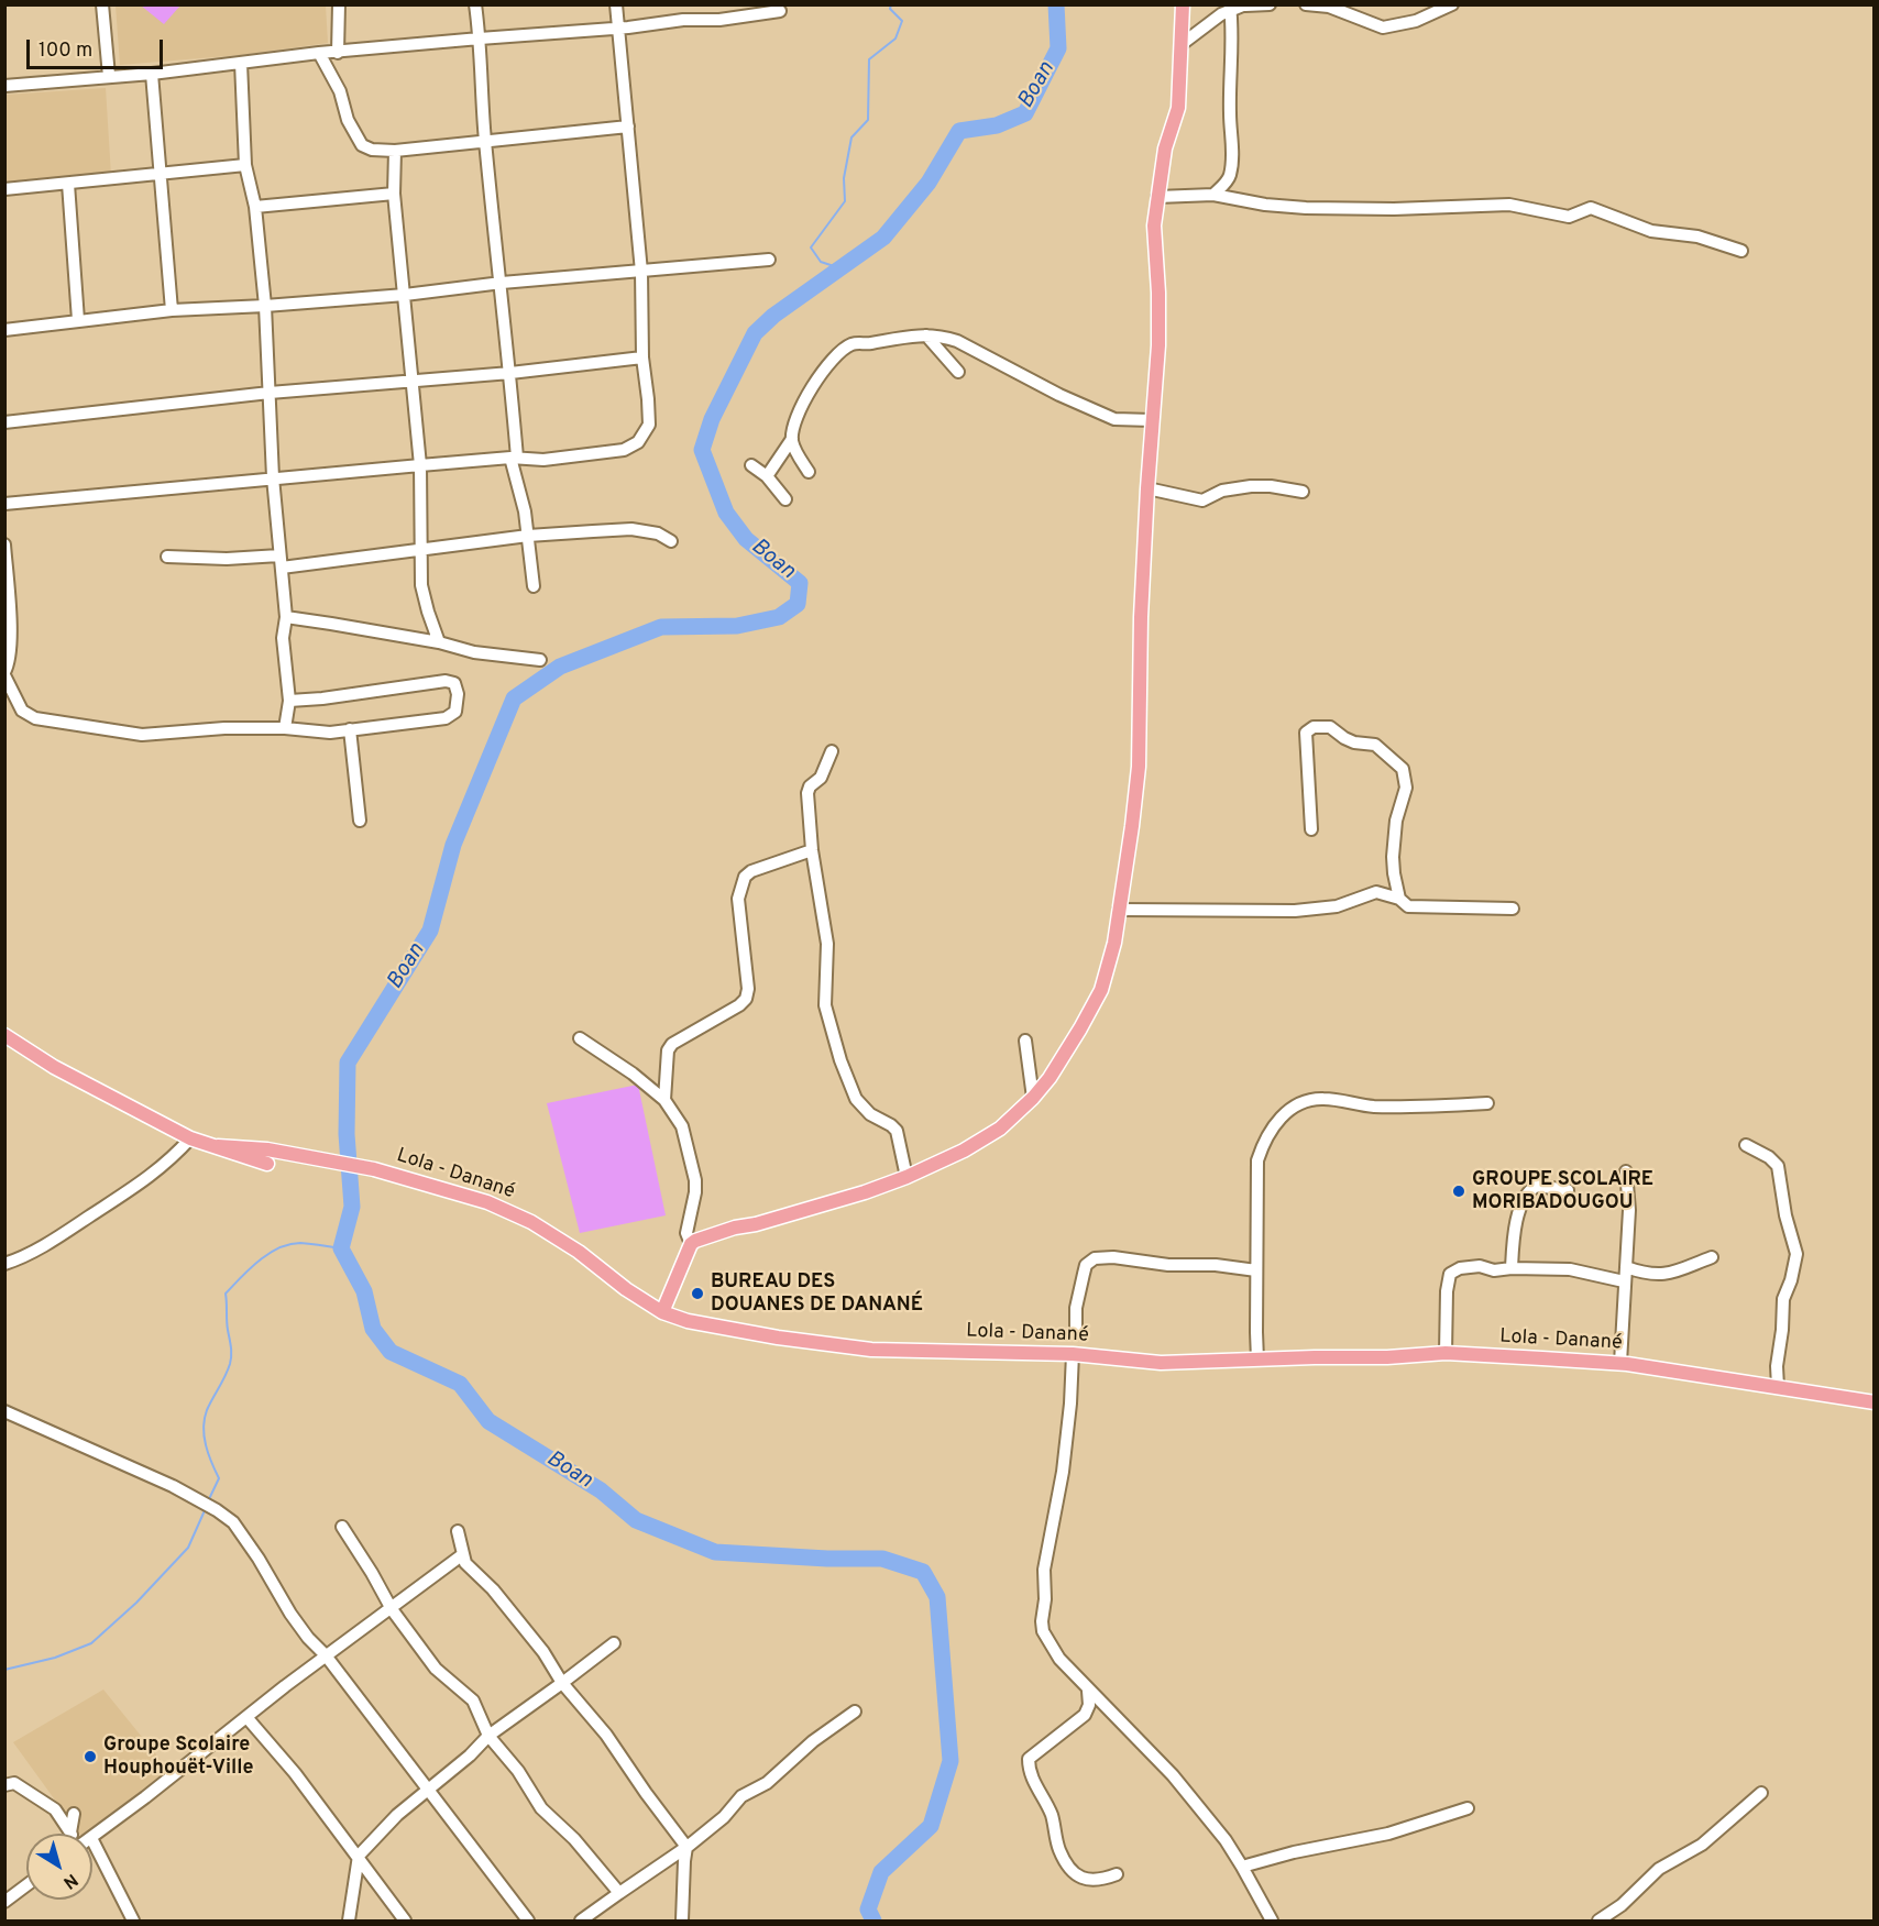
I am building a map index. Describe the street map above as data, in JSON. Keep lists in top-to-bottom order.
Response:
{
  "streets": {
    "main road": ["Lola - Danané"]
  },
  "water": ["Boan"],
  "places": ["GROUPE SCOLAIRE MORIBADOUGOU", "BUREAU DES DOUANES DE DANANÉ", "Groupe Scolaire Houphouët-Ville"],
  "scale_bar": "100 m",
  "north": "bottom right"
}
